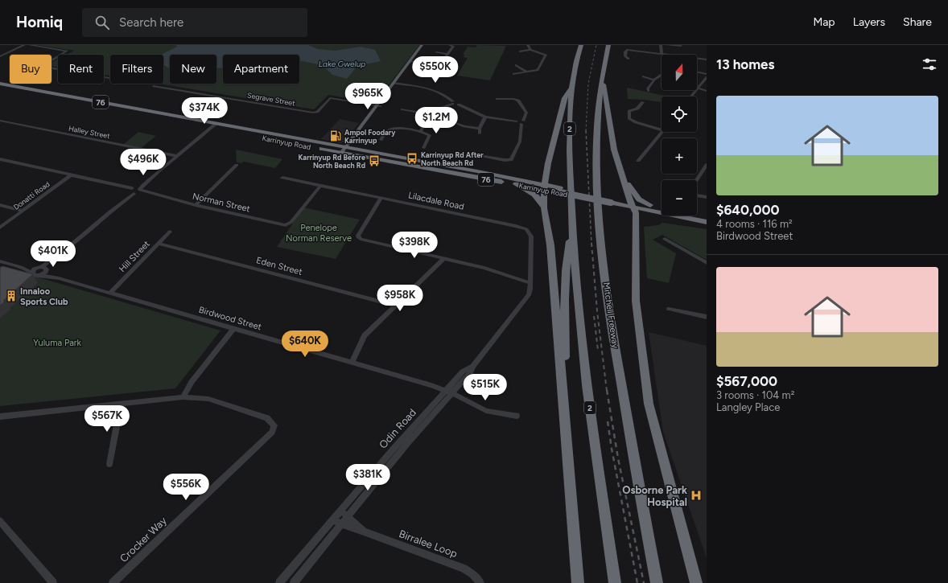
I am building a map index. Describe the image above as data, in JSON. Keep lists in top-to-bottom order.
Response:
{
  "streets": {
    "highway": [
      "76",
      "2",
      "Karrinyup Road",
      "Mitchell Freeway"
    ],
    "street": [
      "Segrave Street",
      "Halley Street",
      "Donatti Road",
      "Lilacdale Road",
      "Norman Street",
      "Hill Street",
      "Eden Street",
      "Birdwood Street",
      "Odin Road",
      "Crocker Way",
      "Birralee Loop"
    ]
  },
  "crossings": [
    ["Lilacdale Road", "Norman Street"],
    ["Lilacdale Road", "Odin Road"],
    ["Hill Street", "Eden Street"],
    ["Hill Street", "Birdwood Street"],
    ["Birdwood Street", "Odin Road"],
    ["Odin Road", "Birralee Loop"]
  ],
  "water": ["Lake Gwelup"],
  "parks": ["Penelope Norman Reserve", "Yuluma Park"],
  "places": {
    "fuel station": ["Ampol Foodary Karrinyup"],
    "bus stop": ["Karrinyup Rd After North Beach Rd", "Karrinyup Rd Before North Beach Rd"],
    "building": ["Innaloo Sports Club"],
    "hospital": ["Osborne Park Hospital"]
  },
  "north": "top",
  "page": {
    "header": "Homiq",
    "search": "Search here",
    "nav": ["Map", "Layers", "Share"],
    "heading": "13 homes",
    "map_buttons": ["+", "−"],
    "chip": [
      "Buy",
      "Rent",
      "Filters",
      "New",
      "Apartment"
    ],
    "price": [
      "$550K",
      "$965K",
      "$374K",
      "$1.2M",
      "$496K",
      "$398K",
      "$401K",
      "$958K",
      "$640K",
      "$515K",
      "$567K",
      "$381K",
      "$556K"
    ],
    "list": [
      {
        "name": "$640,000",
        "note": "4 rooms · 116 m² · Birdwood Street"
      },
      {
        "name": "$567,000",
        "note": "3 rooms · 104 m² · Langley Place"
      }
    ]
  }
}
